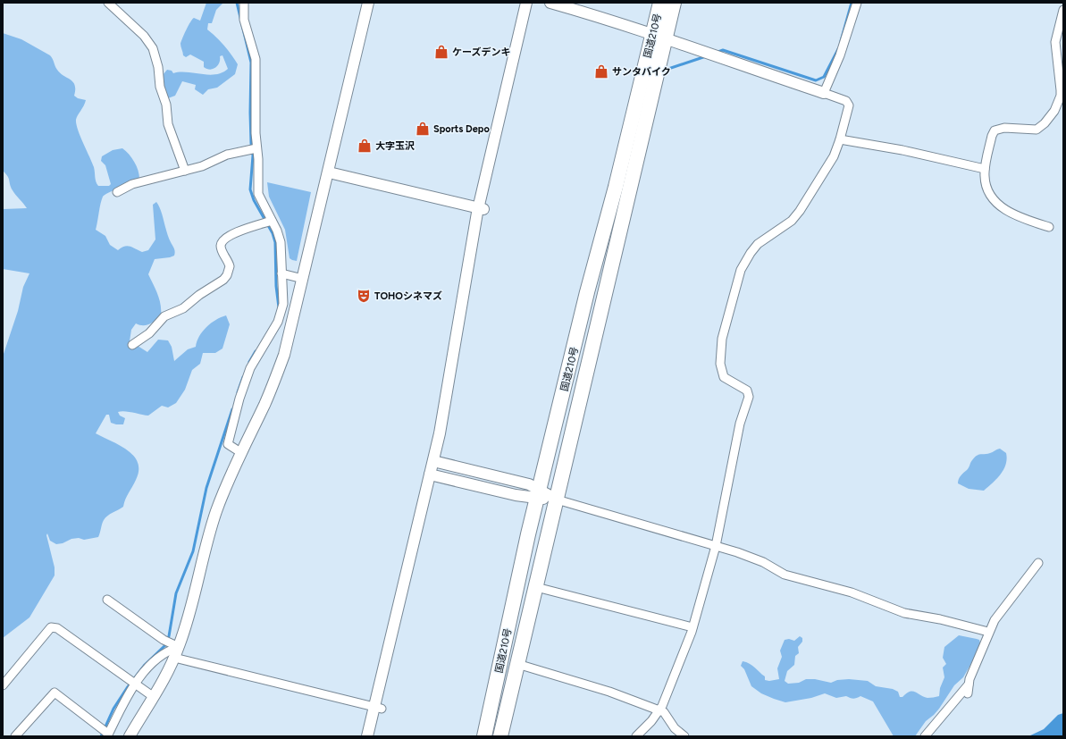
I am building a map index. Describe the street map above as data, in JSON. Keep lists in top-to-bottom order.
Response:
{
  "streets": {
    "highway": ["国道210号"]
  },
  "places": {
    "shop": [
      "ケーズデンキ",
      "サンタバイク",
      "Sports Depo",
      "大字玉沢"
    ],
    "theatre": ["TOHOシネマズ"]
  }
}
